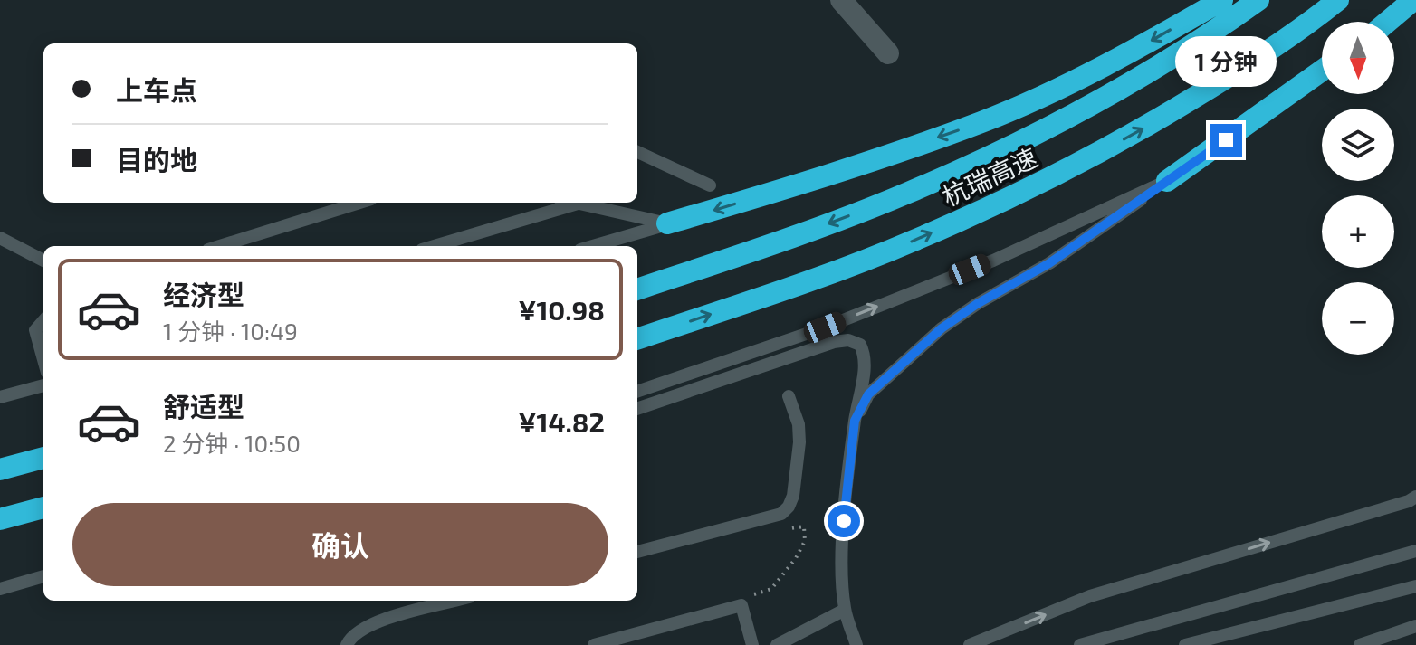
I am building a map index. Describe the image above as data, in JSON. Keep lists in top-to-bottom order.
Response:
{
  "streets": {
    "highway": ["杭瑞高速"]
  },
  "north": "bottom",
  "page": {
    "map_buttons": ["+", "−"],
    "bubble": "1 分钟",
    "banner": ["上车点", "目的地"],
    "list": [
      {
        "name": "经济型",
        "note": "1 分钟 · 10:49",
        "value": "¥10.98"
      },
      {
        "name": "舒适型",
        "note": "2 分钟 · 10:50",
        "value": "¥14.82"
      }
    ],
    "buttons": "确认"
  }
}
